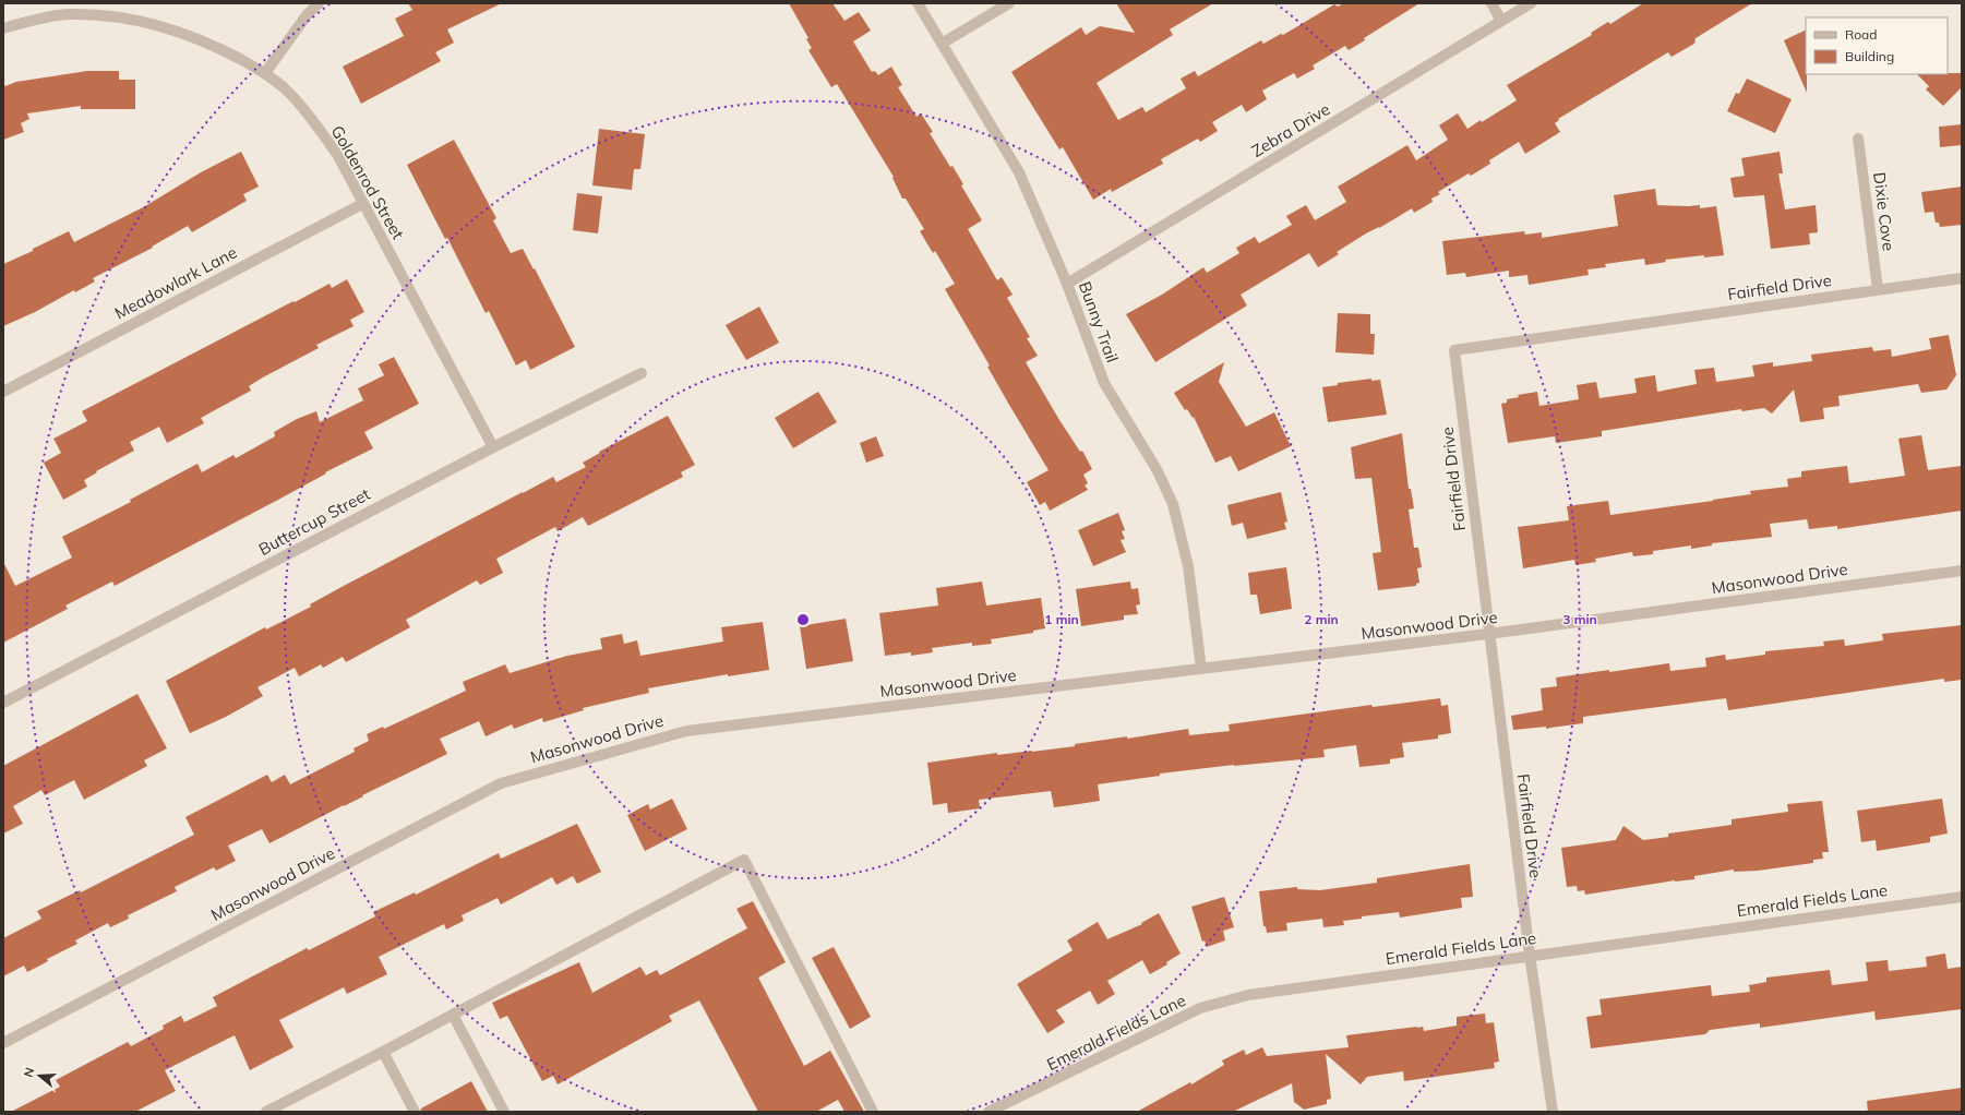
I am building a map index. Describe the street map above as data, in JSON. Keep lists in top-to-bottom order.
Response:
{
  "streets": {
    "street": [
      "Zebra Drive",
      "Goldenrod Street",
      "Dixie Cove",
      "Meadowlark Lane",
      "Fairfield Drive",
      "Bunny Trail",
      "Buttercup Street",
      "Masonwood Drive",
      "Emerald Fields Lane"
    ]
  },
  "crossings": [
    ["Zebra Drive", "Bunny Trail"],
    ["Goldenrod Street", "Meadowlark Lane"],
    ["Goldenrod Street", "Buttercup Street"],
    ["Dixie Cove", "Fairfield Drive"],
    ["Fairfield Drive", "Masonwood Drive"],
    ["Fairfield Drive", "Emerald Fields Lane"],
    ["Bunny Trail", "Masonwood Drive"]
  ],
  "legend": ["Road", "Building"],
  "north": "left",
  "rings": ["1 min", "2 min", "3 min"]
}
